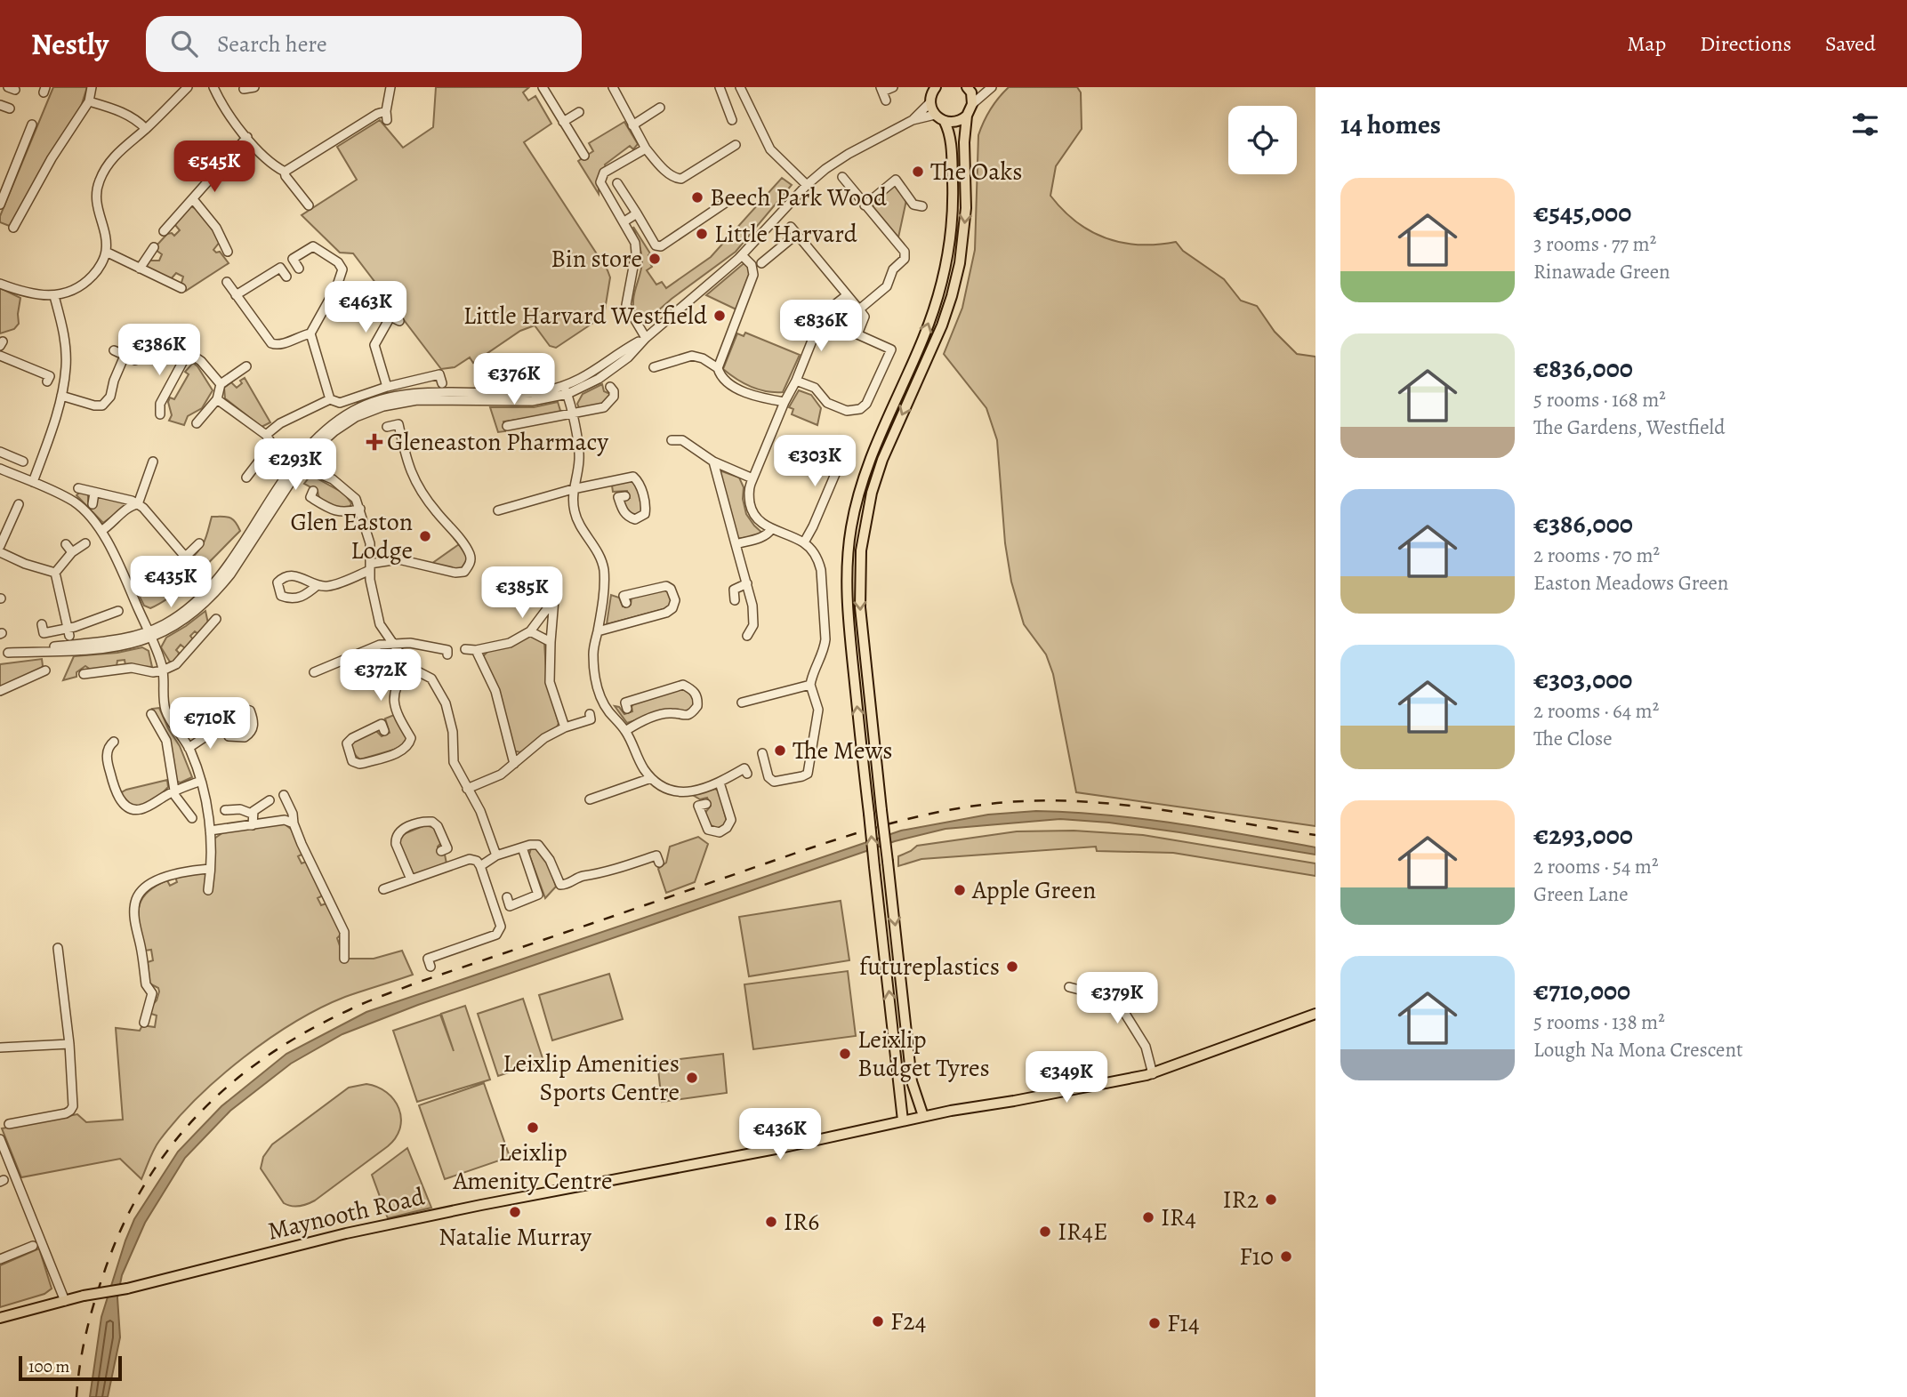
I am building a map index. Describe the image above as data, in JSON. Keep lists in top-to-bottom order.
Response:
{
  "streets": {
    "main road": ["Maynooth Road"]
  },
  "places": {
    "other": [
      "The Oaks",
      "Beech Park Wood",
      "Little Harvard",
      "Bin store",
      "Little Harvard Westfield",
      "Glen Easton Lodge",
      "The Mews",
      "Apple Green",
      "futureplastics",
      "Leixlip Budget Tyres",
      "Leixlip Amenities Sports Centre",
      "Leixlip Amenity Centre",
      "IR2",
      "Natalie Murray",
      "IR4",
      "IR6",
      "IR4E",
      "F10",
      "F24",
      "F14"
    ],
    "health": ["Gleneaston Pharmacy"]
  },
  "scale_bar": "100 m",
  "page": {
    "header": "Nestly",
    "search": "Search here",
    "nav": ["Map", "Directions", "Saved"],
    "heading": "14 homes",
    "price": [
      "€545K",
      "€463K",
      "€836K",
      "€386K",
      "€376K",
      "€303K",
      "€293K",
      "€435K",
      "€385K",
      "€372K",
      "€710K",
      "€379K",
      "€349K",
      "€436K"
    ],
    "list": [
      {
        "name": "€545,000",
        "note": "3 rooms · 77 m² · Rinawade Green"
      },
      {
        "name": "€836,000",
        "note": "5 rooms · 168 m² · The Gardens, Westfield"
      },
      {
        "name": "€386,000",
        "note": "2 rooms · 70 m² · Easton Meadows Green"
      },
      {
        "name": "€303,000",
        "note": "2 rooms · 64 m² · The Close"
      },
      {
        "name": "€293,000",
        "note": "2 rooms · 54 m² · Green Lane"
      },
      {
        "name": "€710,000",
        "note": "5 rooms · 138 m² · Lough Na Mona Crescent"
      }
    ],
    "scale": "100 m"
  }
}
